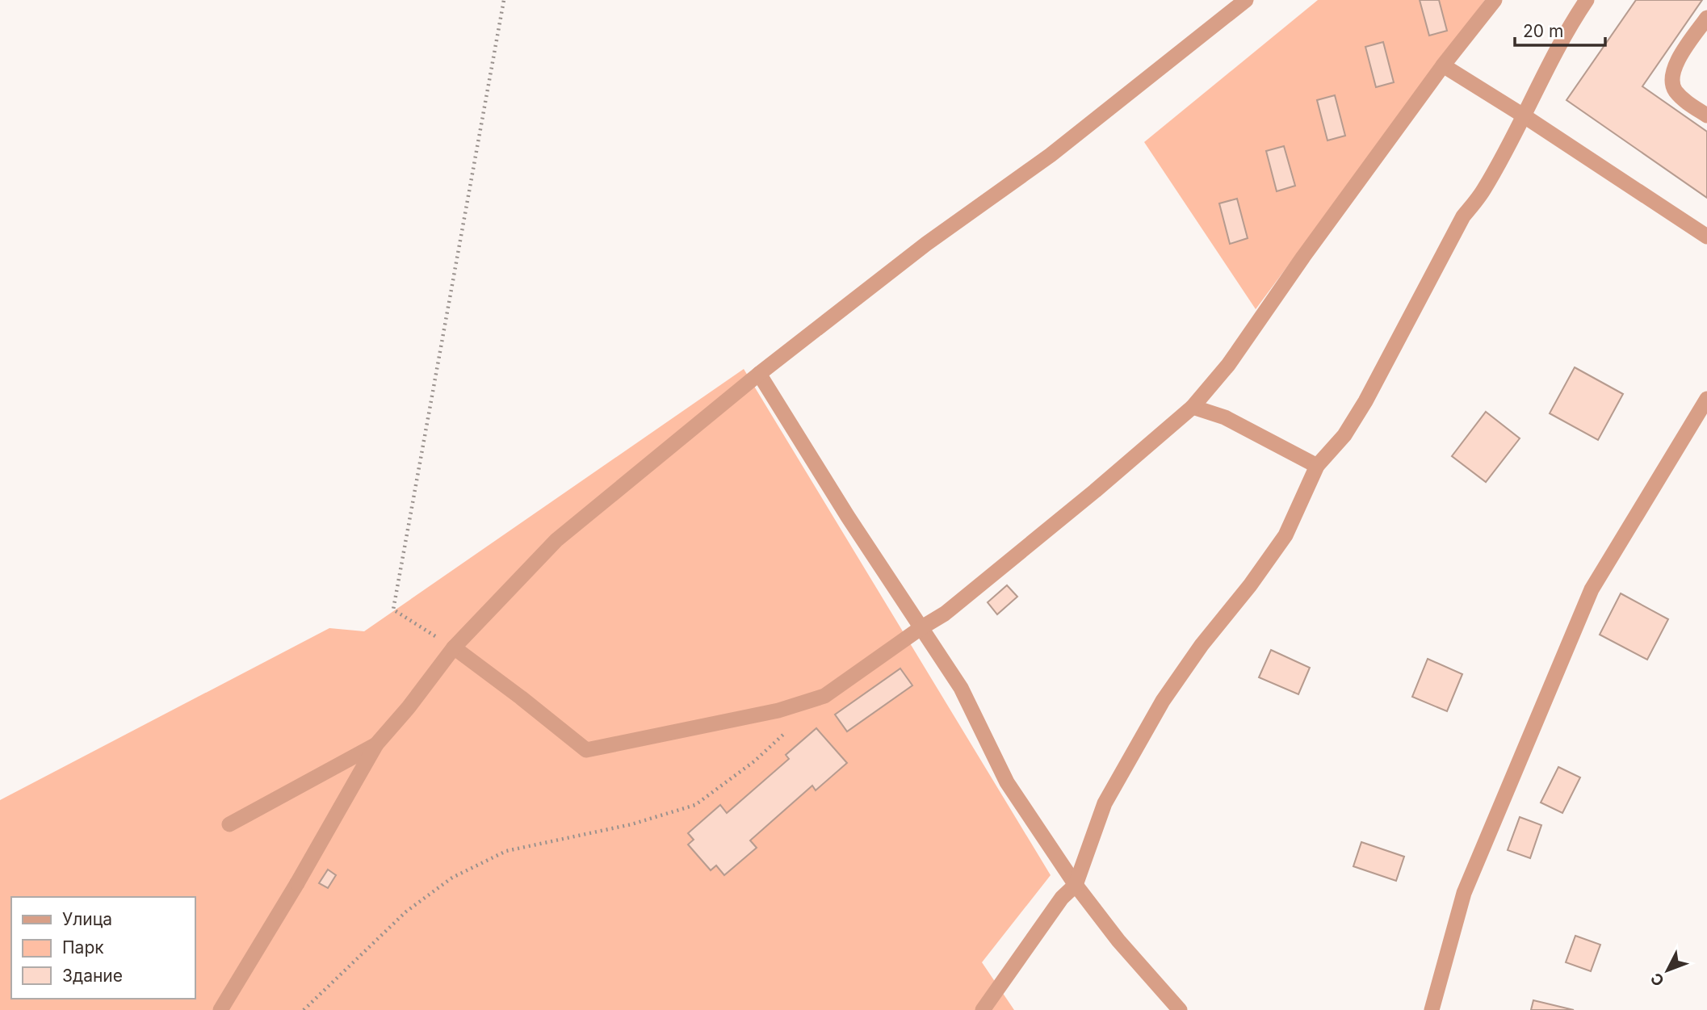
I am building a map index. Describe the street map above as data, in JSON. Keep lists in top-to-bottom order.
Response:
{
  "legend": ["Улица", "Парк", "Здание"],
  "scale_bar": "20 m",
  "north": "bottom left"
}
